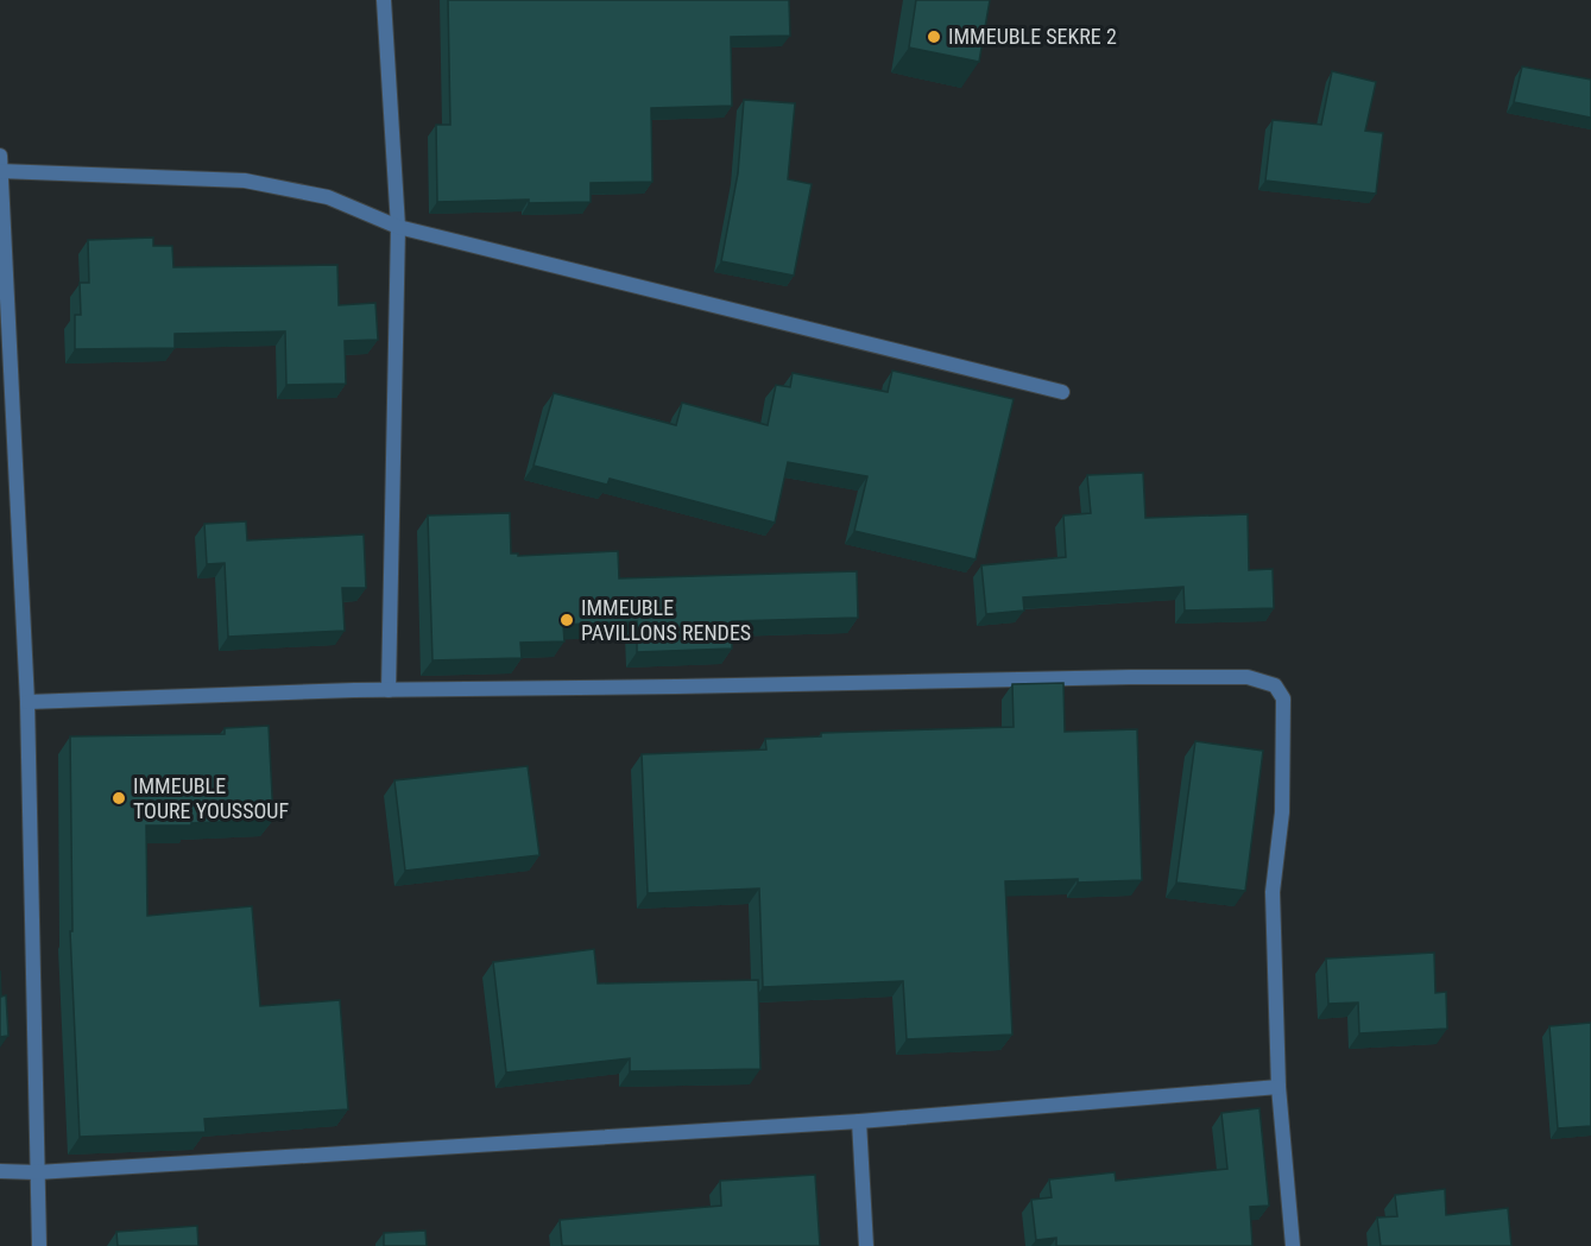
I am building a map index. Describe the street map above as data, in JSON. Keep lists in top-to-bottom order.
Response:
{
  "places": ["IMMEUBLE SEKRE 2", "IMMEUBLE PAVILLONS RENDES", "IMMEUBLE TOURE YOUSSOUF"]
}
